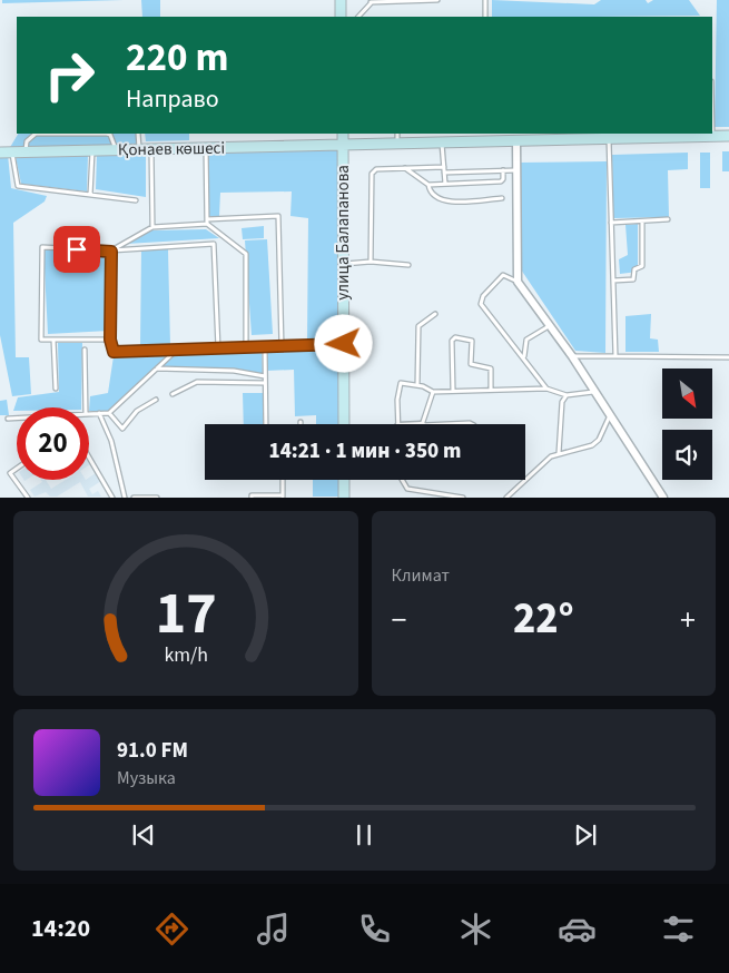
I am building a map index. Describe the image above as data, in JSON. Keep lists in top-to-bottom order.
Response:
{
  "streets": {
    "street": ["Қонаев көшесі", "улица Балапанова"]
  },
  "crossings": [
    ["Қонаев көшесі", "улица Балапанова"]
  ],
  "north": "bottom right",
  "page": {
    "turn": ["220 m", "Направо"],
    "limit": "20",
    "trip": "14:21 · 1 мин · 350 m",
    "tile": "Климат",
    "heat": ["−", "22°", "+"],
    "song": ["91.0 FM", "Музыка"],
    "tabs": "14:20",
    "gauge": ["17", "km/h"]
  }
}
